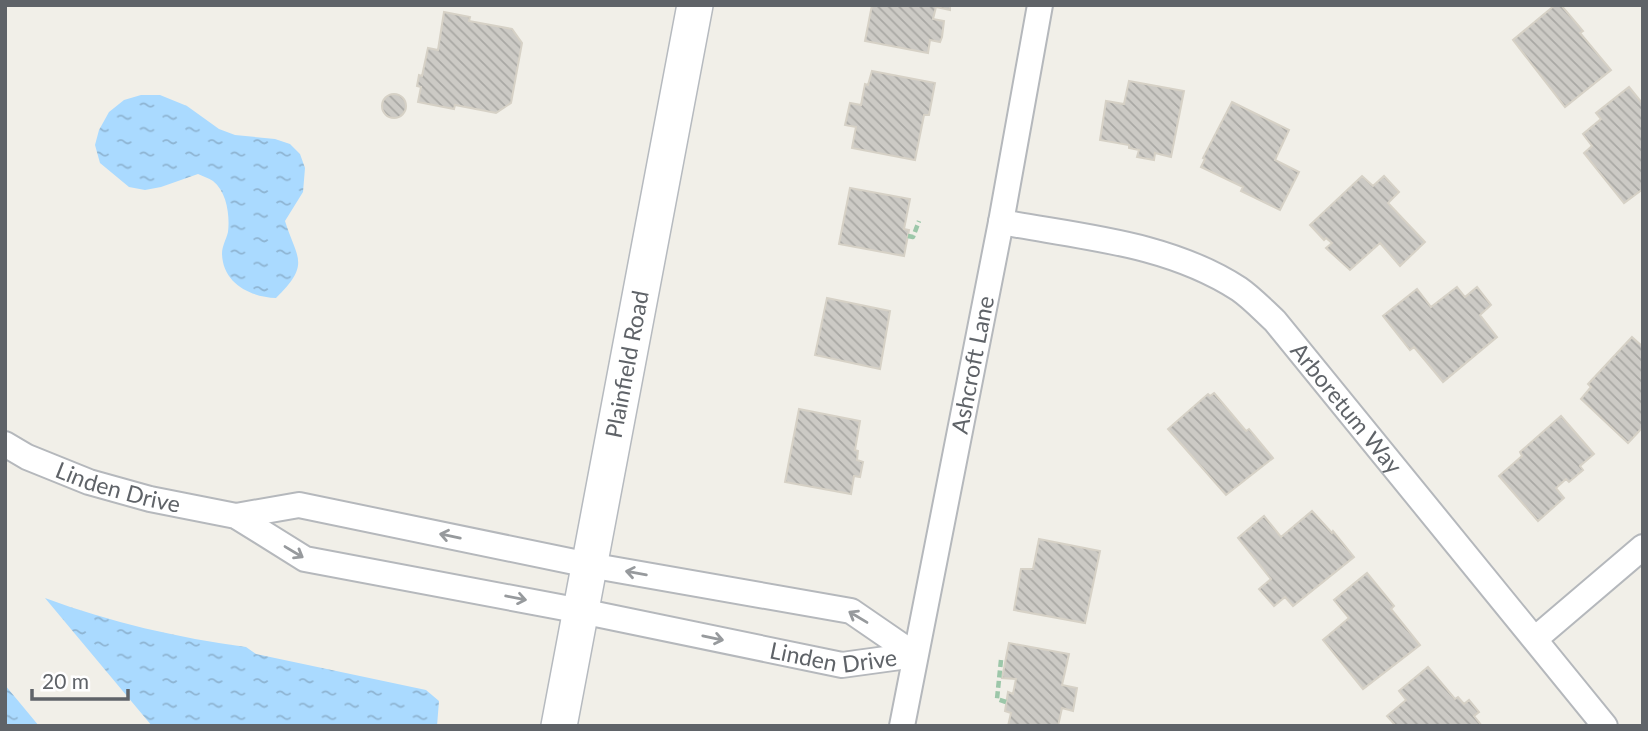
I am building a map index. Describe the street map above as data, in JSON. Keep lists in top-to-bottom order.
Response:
{
  "streets": {
    "main road": ["Plainfield Road"],
    "street": ["Ashcroft Lane", "Arboretum Way", "Linden Drive"]
  },
  "crossings": [
    ["Plainfield Road", "Linden Drive"],
    ["Ashcroft Lane", "Arboretum Way"],
    ["Ashcroft Lane", "Linden Drive"]
  ],
  "scale_bar": "20 m"
}
